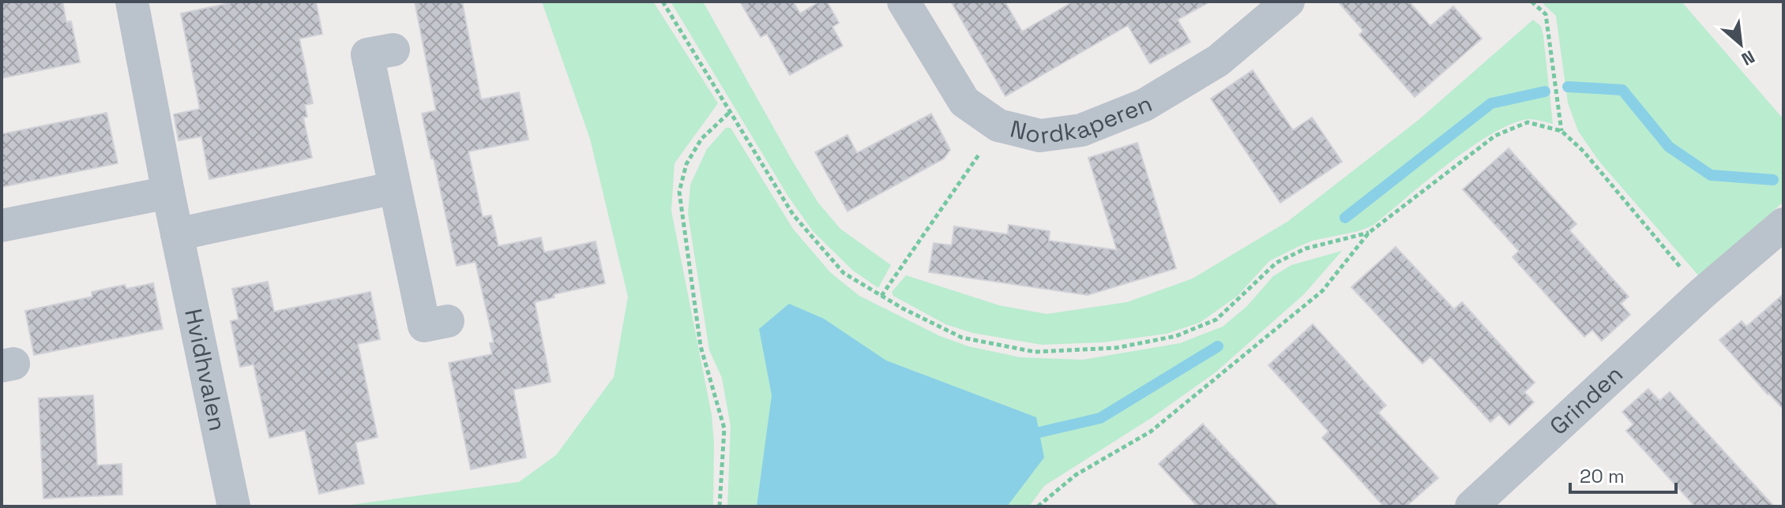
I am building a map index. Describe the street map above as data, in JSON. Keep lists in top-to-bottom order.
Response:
{
  "streets": {
    "street": ["Nordkaperen", "Hvidhvalen", "Grinden"]
  },
  "scale_bar": "20 m",
  "north": "bottom right"
}
